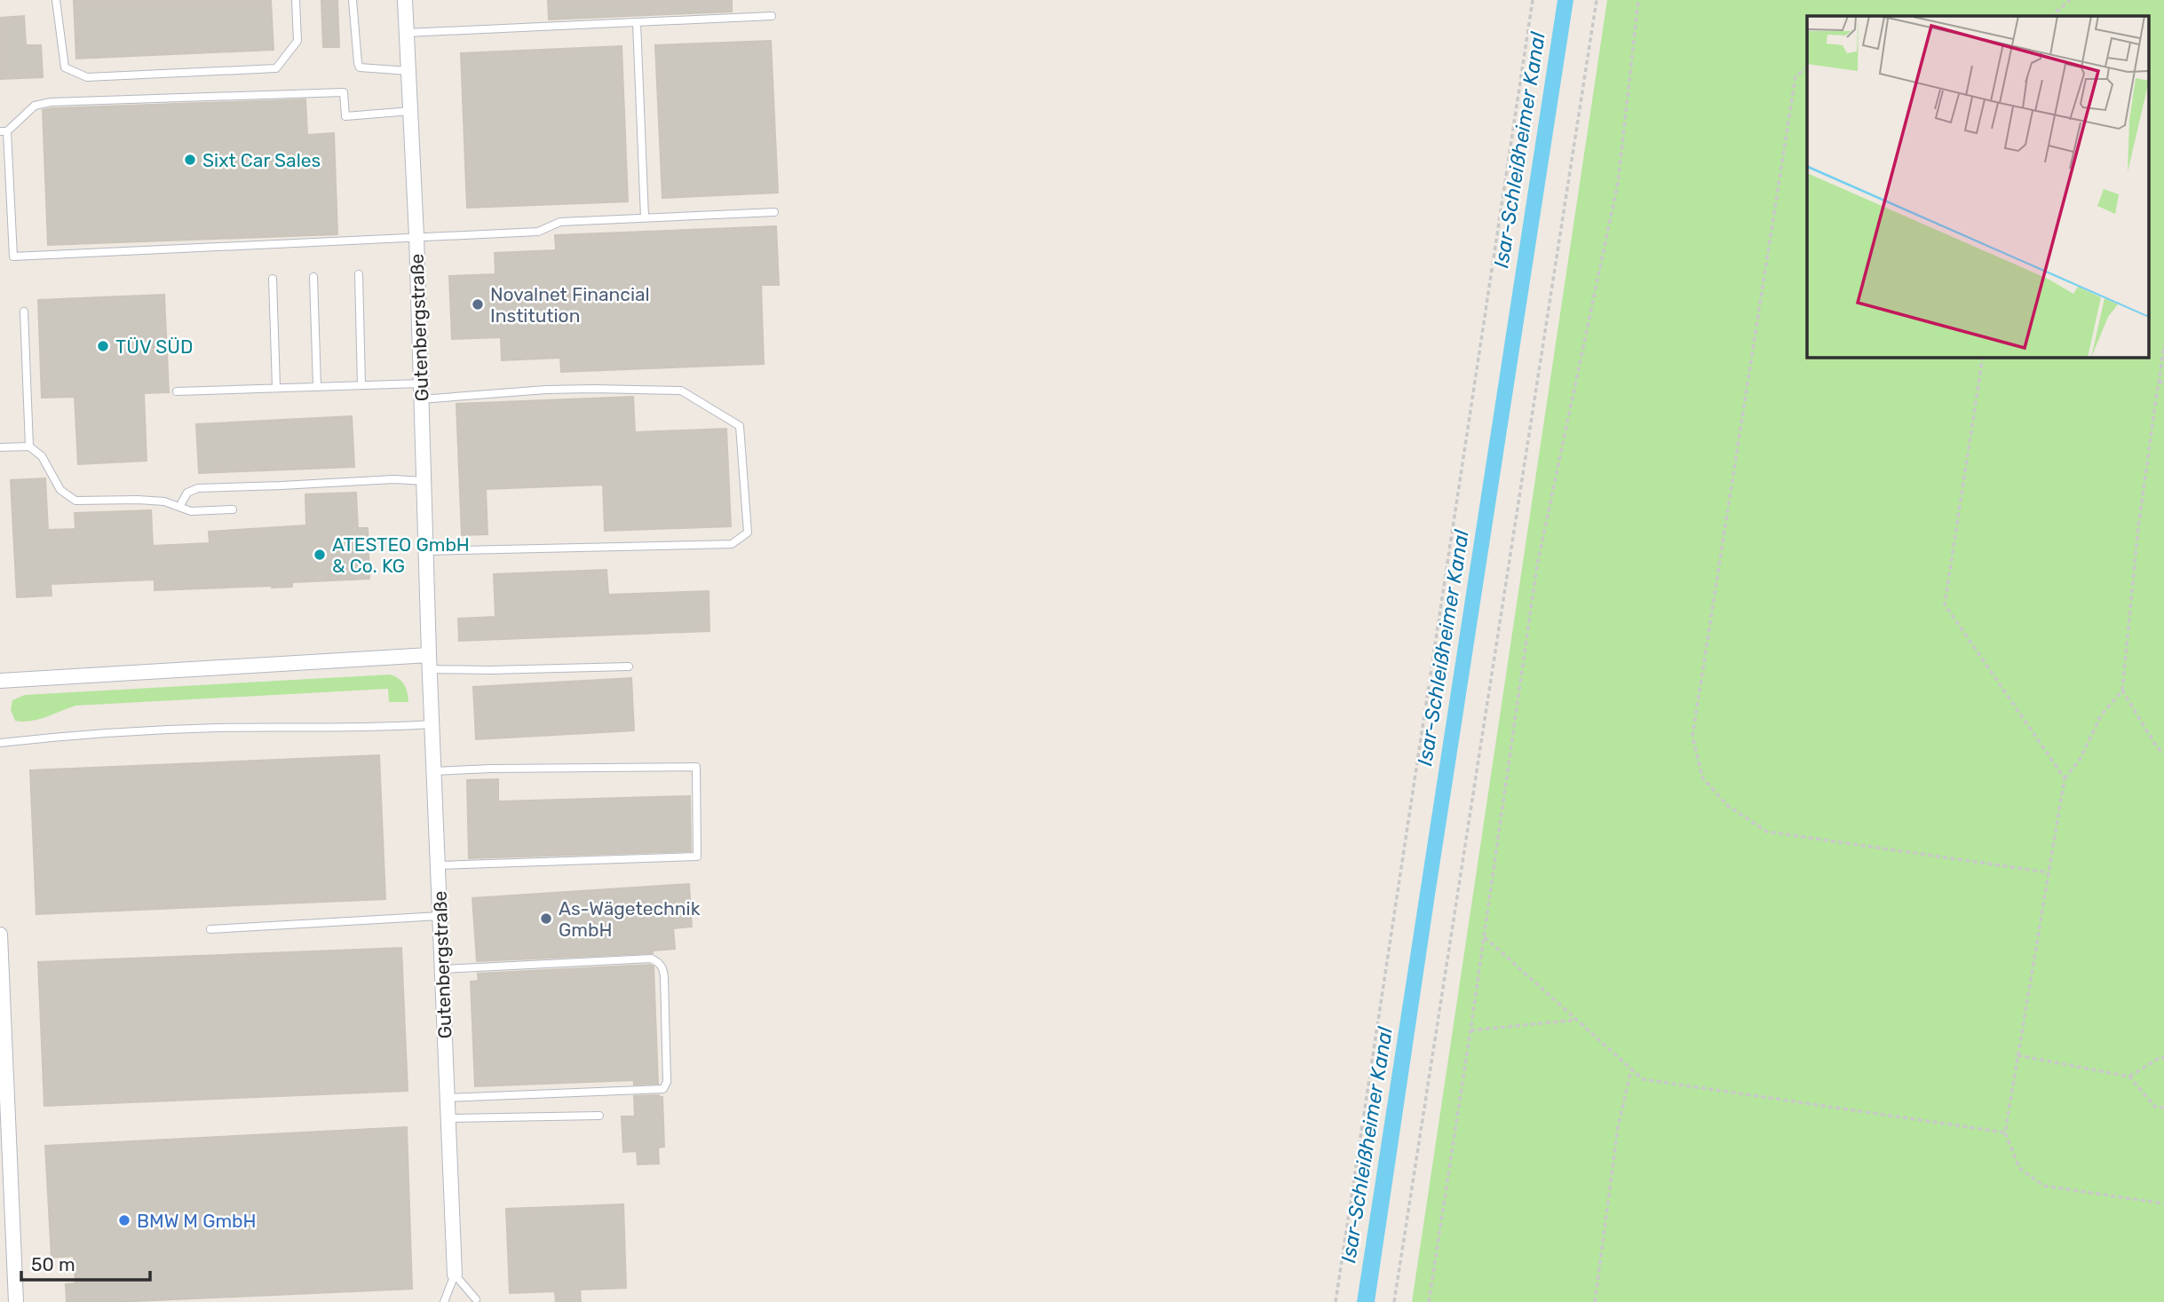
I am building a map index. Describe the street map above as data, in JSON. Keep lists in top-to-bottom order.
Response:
{
  "streets": {
    "street": ["Gutenbergstraße"]
  },
  "water": ["Isar-Schleißheimer Kanal"],
  "places": [
    "Sixt Car Sales",
    "Novalnet Financial Institution",
    "TÜV SÜD",
    "ATESTEO GmbH & Co. KG",
    "As-Wägetechnik GmbH",
    "BMW M GmbH"
  ],
  "scale_bar": "50 m"
}
